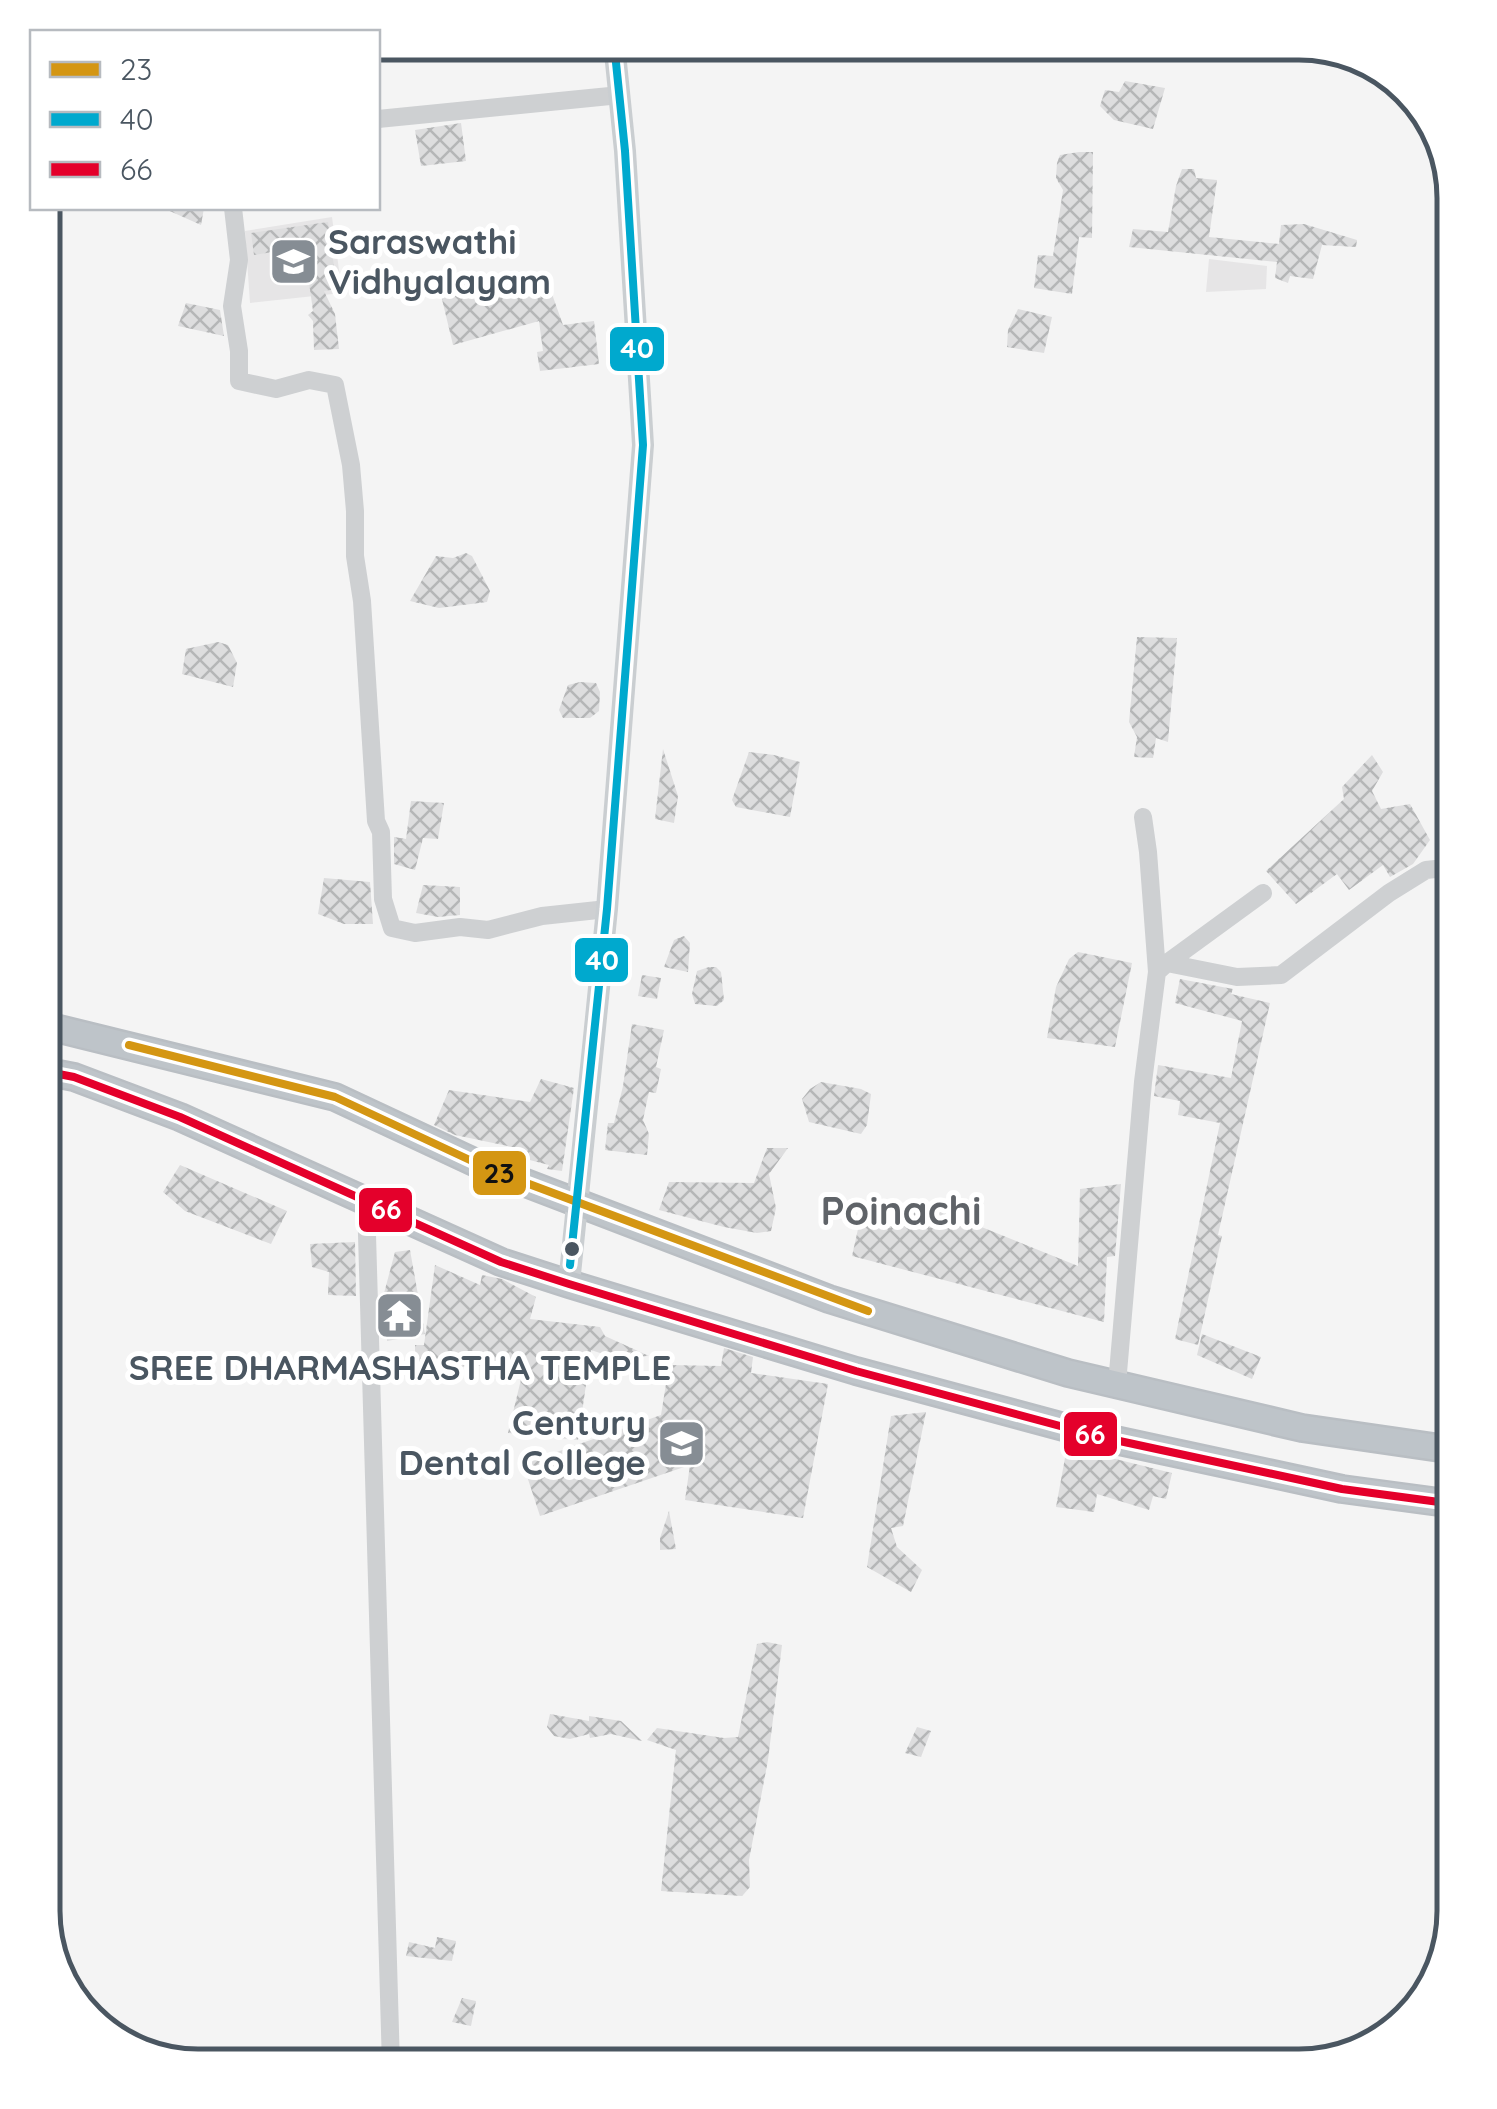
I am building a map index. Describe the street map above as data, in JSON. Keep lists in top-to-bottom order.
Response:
{
  "districts": ["Poinachi"],
  "places": {
    "school or university": ["Saraswathi Vidhyalayam", "Century Dental College"],
    "temple": ["SREE DHARMASHASTHA TEMPLE"]
  },
  "lines": ["transit line 40", "transit line 23", "transit line 66"],
  "legend": ["23", "40", "66"]
}
